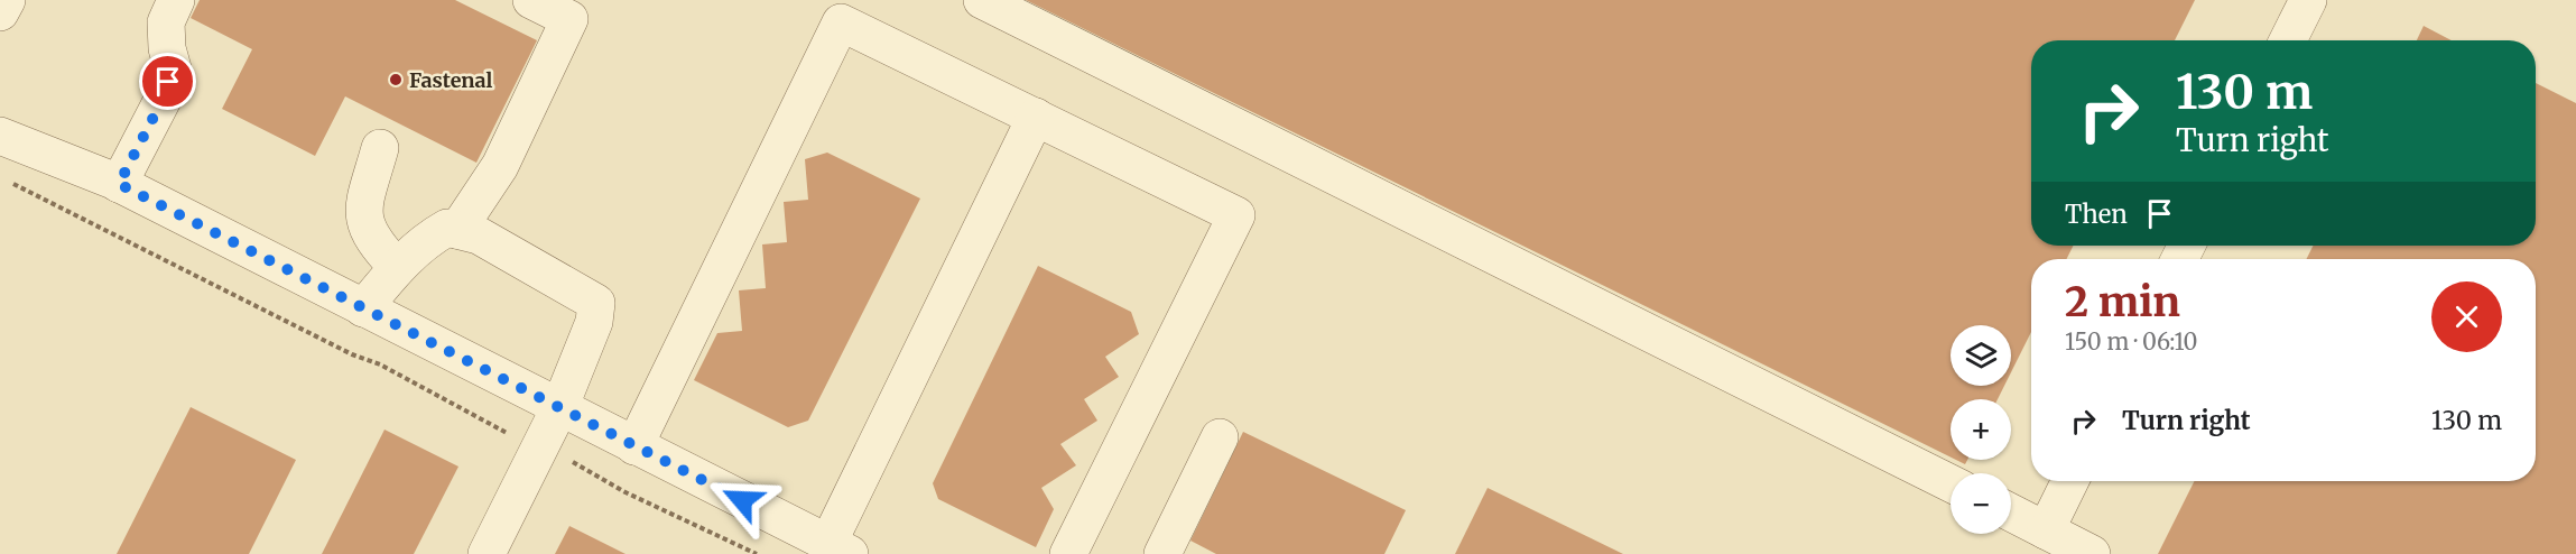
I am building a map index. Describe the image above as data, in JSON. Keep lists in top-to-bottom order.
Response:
{
  "places": ["Fastenal"],
  "page": {
    "turn": ["130 m", "Turn right"],
    "then": "Then",
    "heading": ["2 min", "150 m · 06:10"],
    "map_buttons": ["+", "−"],
    "list": [
      {
        "name": "Turn right",
        "value": "130 m"
      }
    ]
  }
}
